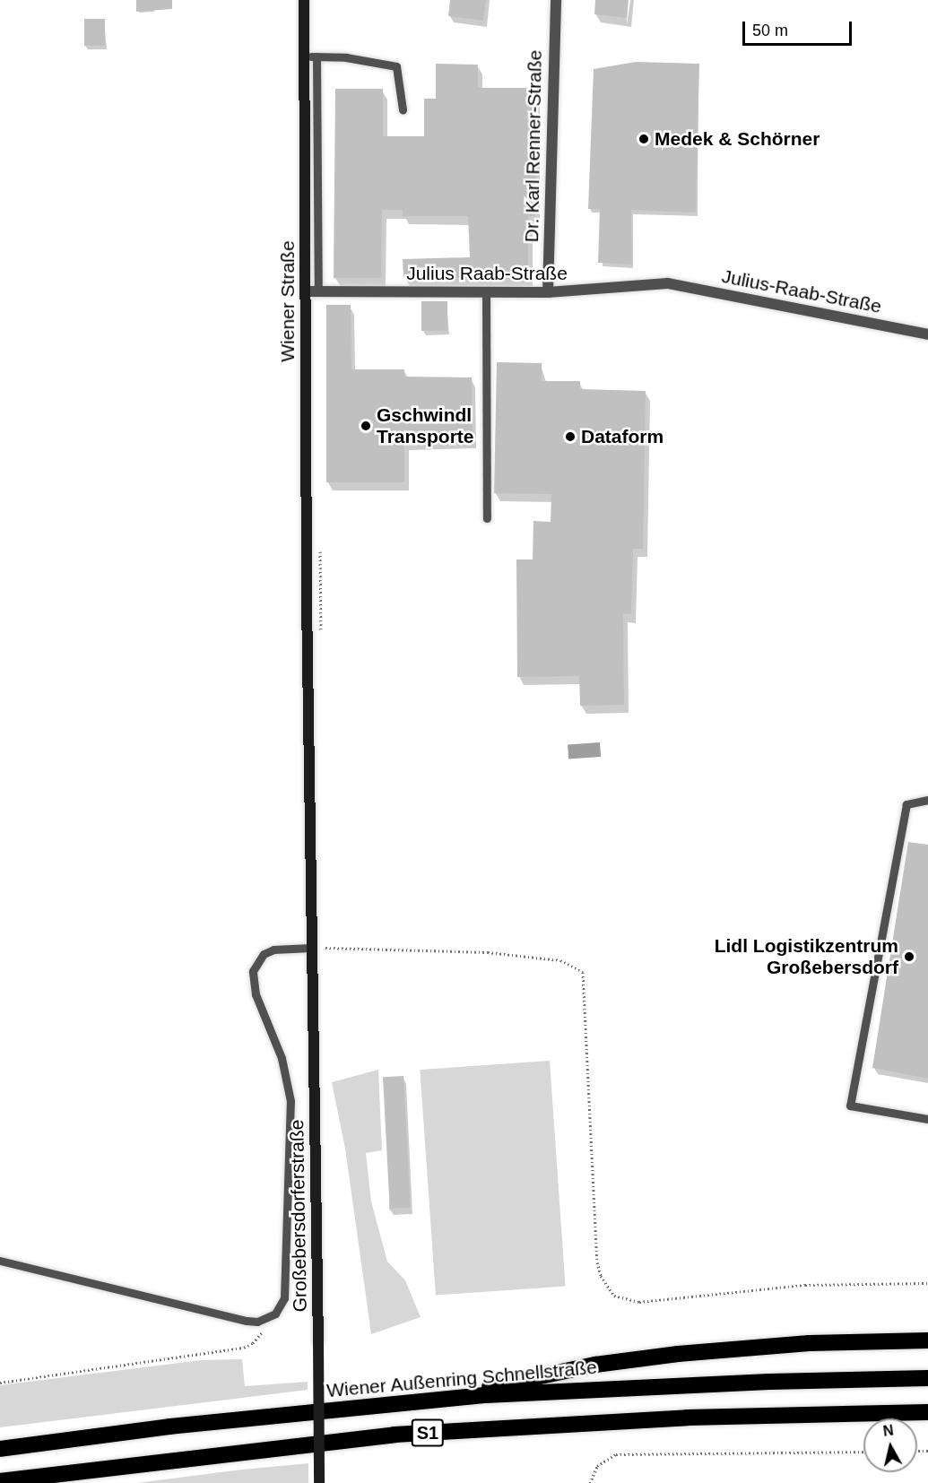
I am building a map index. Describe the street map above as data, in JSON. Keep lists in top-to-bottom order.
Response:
{
  "streets": {
    "highway": ["Wiener Außenring Schnellstraße", "S1"],
    "street": [
      "Dr. Karl Renner-Straße",
      "Julius Raab-Straße",
      "Julius-Raab-Straße",
      "Wiener Straße",
      "Großebersdorferstraße"
    ]
  },
  "crossings": [
    ["Dr. Karl Renner-Straße", "Julius Raab-Straße"],
    ["Julius Raab-Straße", "Julius-Raab-Straße"],
    ["Julius Raab-Straße", "Wiener Straße"],
    ["Wiener Straße", "Großebersdorferstraße"]
  ],
  "places": [
    "Medek & Schörner",
    "Gschwindl Transporte",
    "Dataform",
    "Lidl Logistikzentrum Großebersdorf"
  ],
  "scale_bar": "50 m",
  "north": "top"
}
